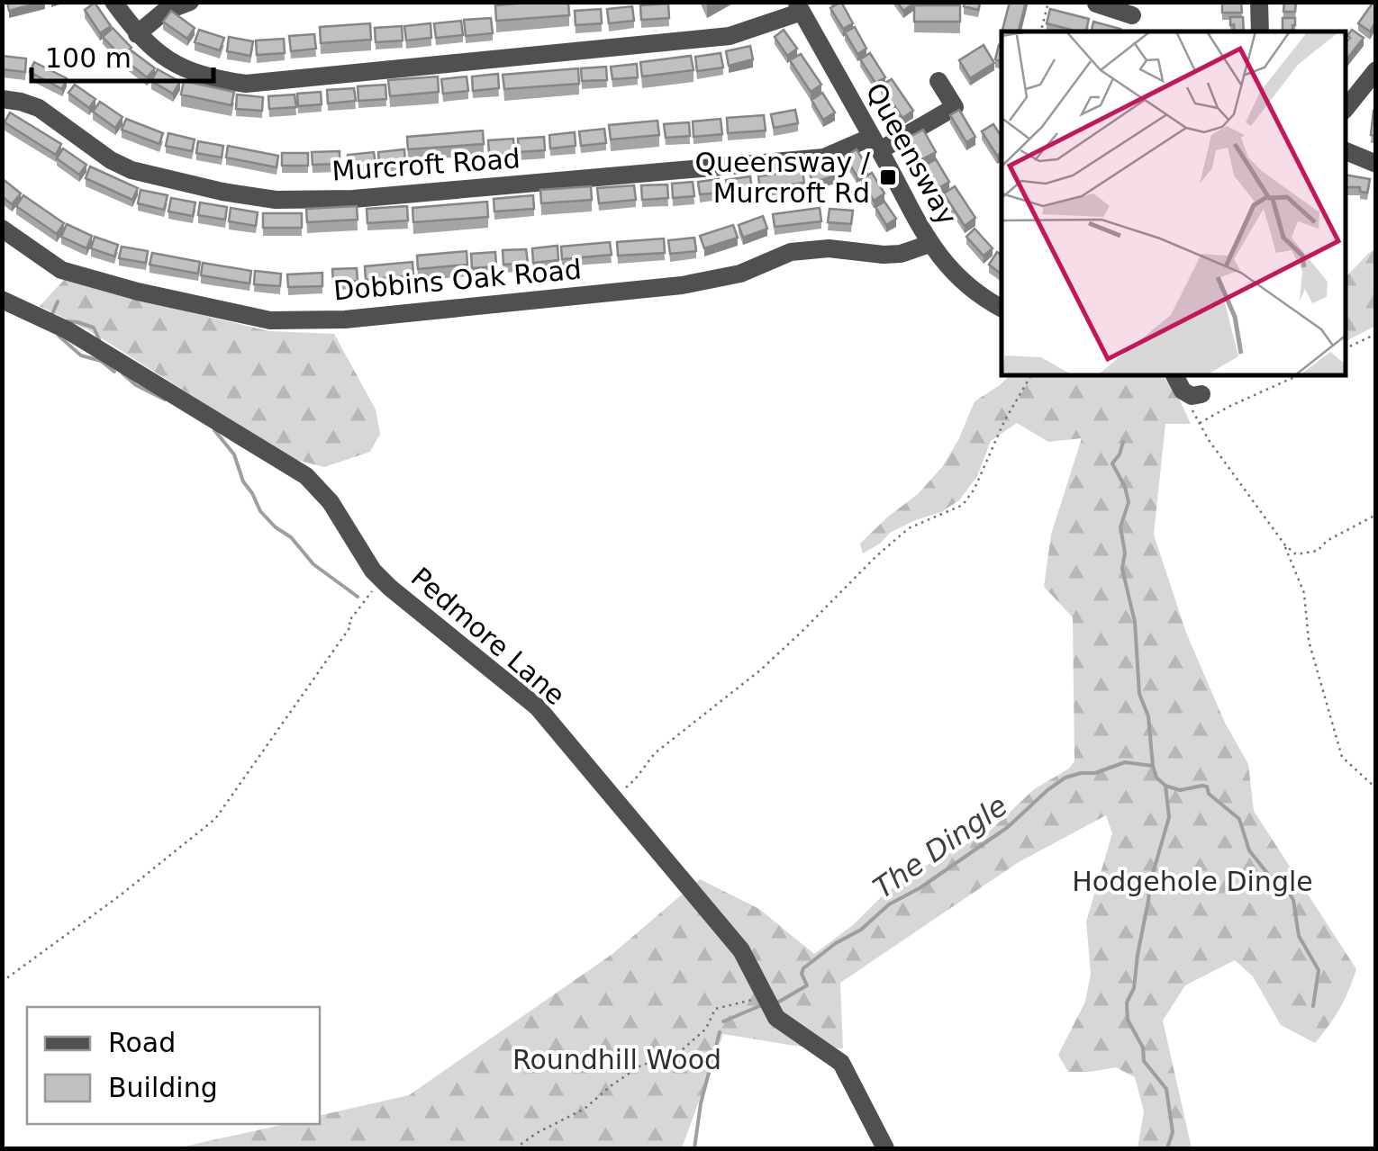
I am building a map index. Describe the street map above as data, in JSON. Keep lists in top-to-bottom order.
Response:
{
  "streets": {
    "street": [
      "Queensway",
      "Murcroft Road",
      "Dobbins Oak Road",
      "Pedmore Lane"
    ]
  },
  "crossings": [
    ["Queensway", "Murcroft Road"],
    ["Queensway", "Dobbins Oak Road"]
  ],
  "water": ["The Dingle"],
  "parks": ["Hodgehole Dingle", "Roundhill Wood"],
  "places": {
    "transit": ["Queensway / Murcroft Rd"]
  },
  "legend": ["Road", "Building"],
  "scale_bar": "100 m"
}
